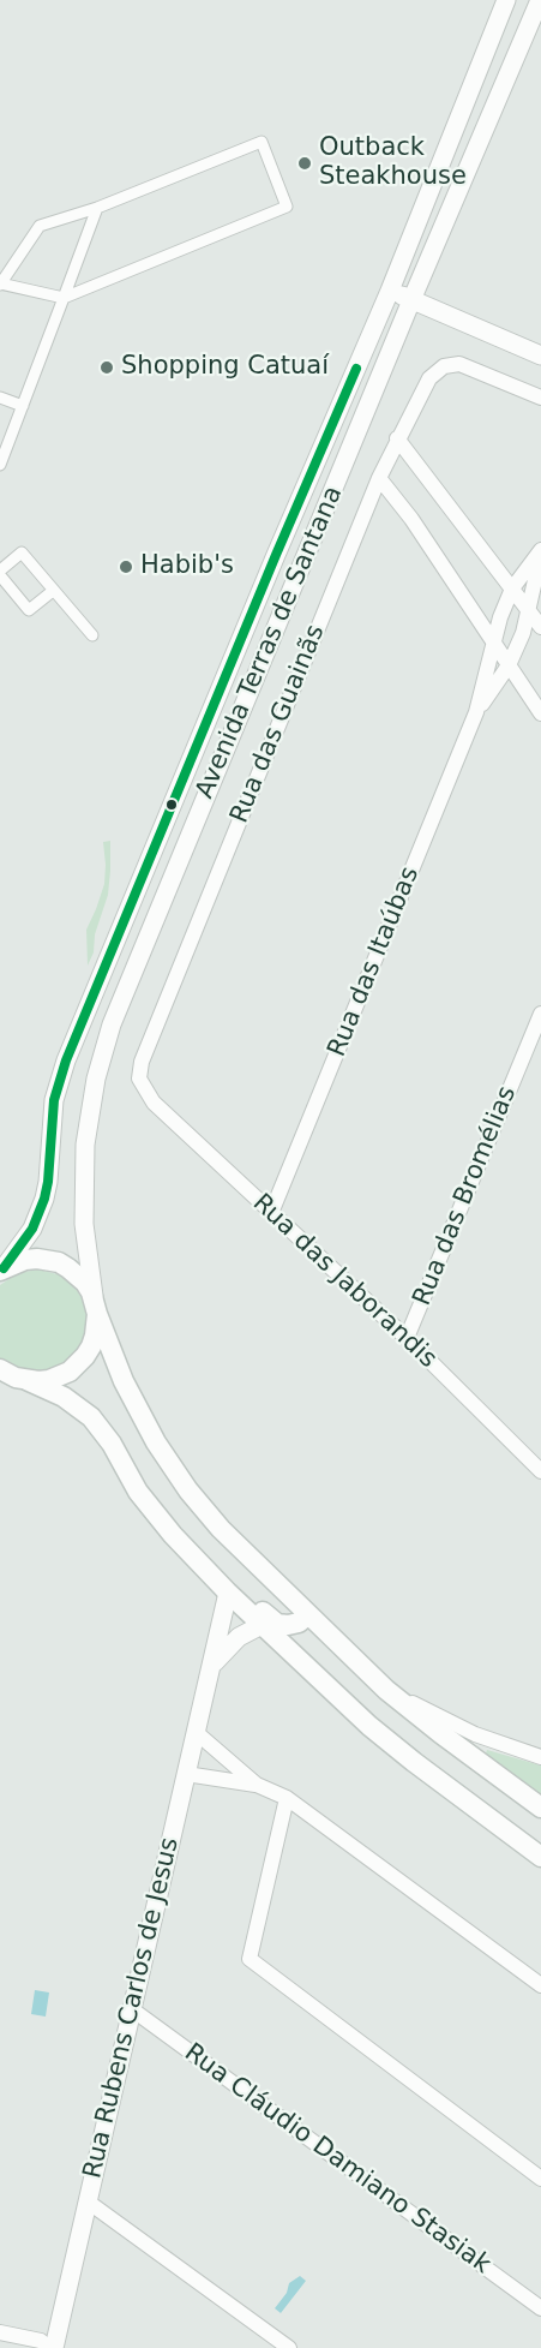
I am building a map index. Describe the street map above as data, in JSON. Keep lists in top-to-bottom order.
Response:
{
  "streets": {
    "street": [
      "Avenida Terras de Santana",
      "Rua das Guainãs",
      "Rua das Itaúbas",
      "Rua das Bromélias",
      "Rua das Jaborandis",
      "Rua Rubens Carlos de Jesus",
      "Rua Cláudio Damiano Stasiak"
    ]
  },
  "crossings": [
    ["Rua das Guainãs", "Rua das Jaborandis"],
    ["Rua das Itaúbas", "Rua das Jaborandis"],
    ["Rua das Bromélias", "Rua das Jaborandis"],
    ["Rua Rubens Carlos de Jesus", "Rua Cláudio Damiano Stasiak"]
  ],
  "places": ["Outback Steakhouse", "Shopping Catuaí", "Habib's"]
}
